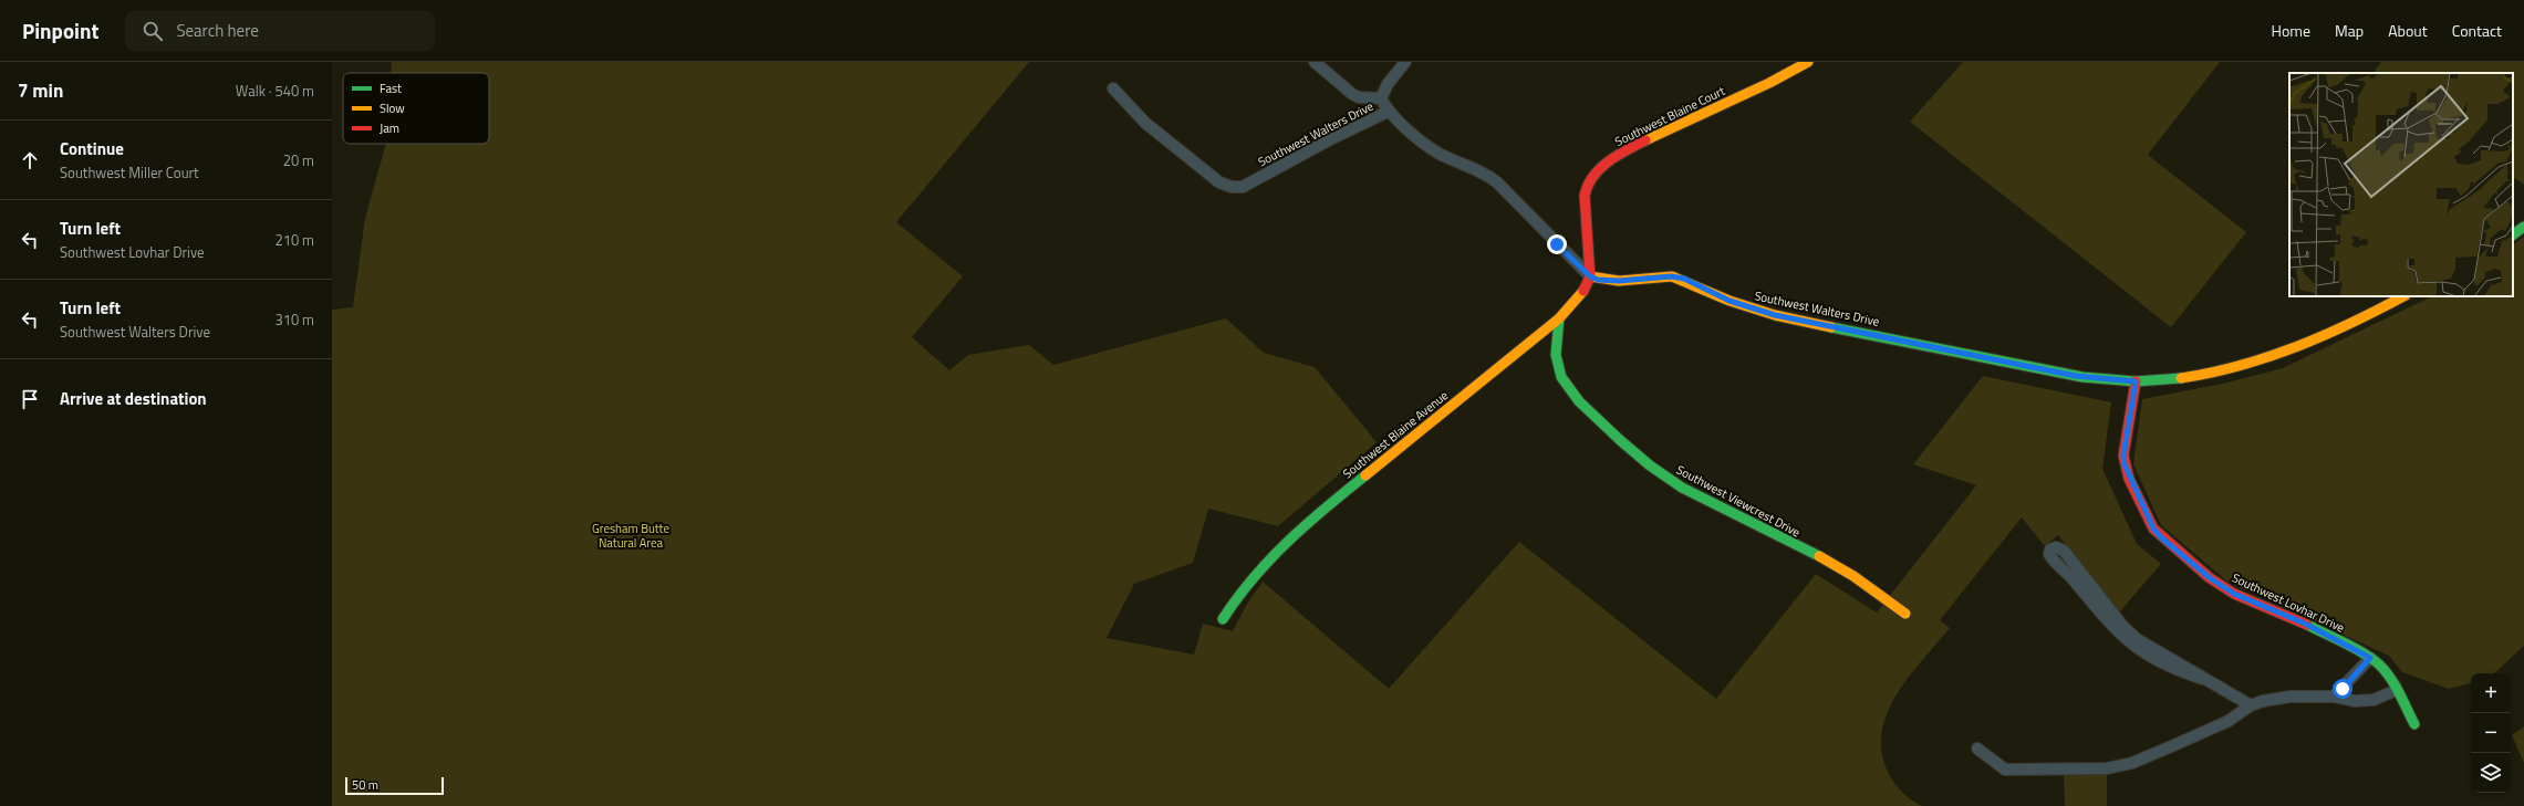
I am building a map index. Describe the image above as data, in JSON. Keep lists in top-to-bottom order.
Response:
{
  "streets": {
    "street": [
      "Southwest Blaine Court",
      "Southwest Walters Drive",
      "Southwest Blaine Avenue",
      "Southwest Viewcrest Drive",
      "Southwest Lovhar Drive"
    ]
  },
  "crossings": [
    ["Southwest Blaine Court", "Southwest Walters Drive"],
    ["Southwest Blaine Court", "Southwest Blaine Avenue"],
    ["Southwest Walters Drive", "Southwest Blaine Avenue"],
    ["Southwest Walters Drive", "Southwest Lovhar Drive"],
    ["Southwest Blaine Avenue", "Southwest Viewcrest Drive"]
  ],
  "parks": ["Gresham Butte Natural Area"],
  "legend": ["Fast", "Slow", "Jam"],
  "scale_bar": "50 m",
  "page": {
    "header": "Pinpoint",
    "search": "Search here",
    "nav": [
      "Home",
      "Map",
      "About",
      "Contact"
    ],
    "heading": ["7 min", "Walk · 540 m"],
    "list": [
      ["Continue", "Southwest Miller Court", "20 m"],
      ["Turn left", "Southwest Lovhar Drive", "210 m"],
      ["Turn left", "Southwest Walters Drive", "310 m"],
      "Arrive at destination"
    ],
    "map_buttons": ["+", "−"],
    "scale": "50 m"
  }
}
